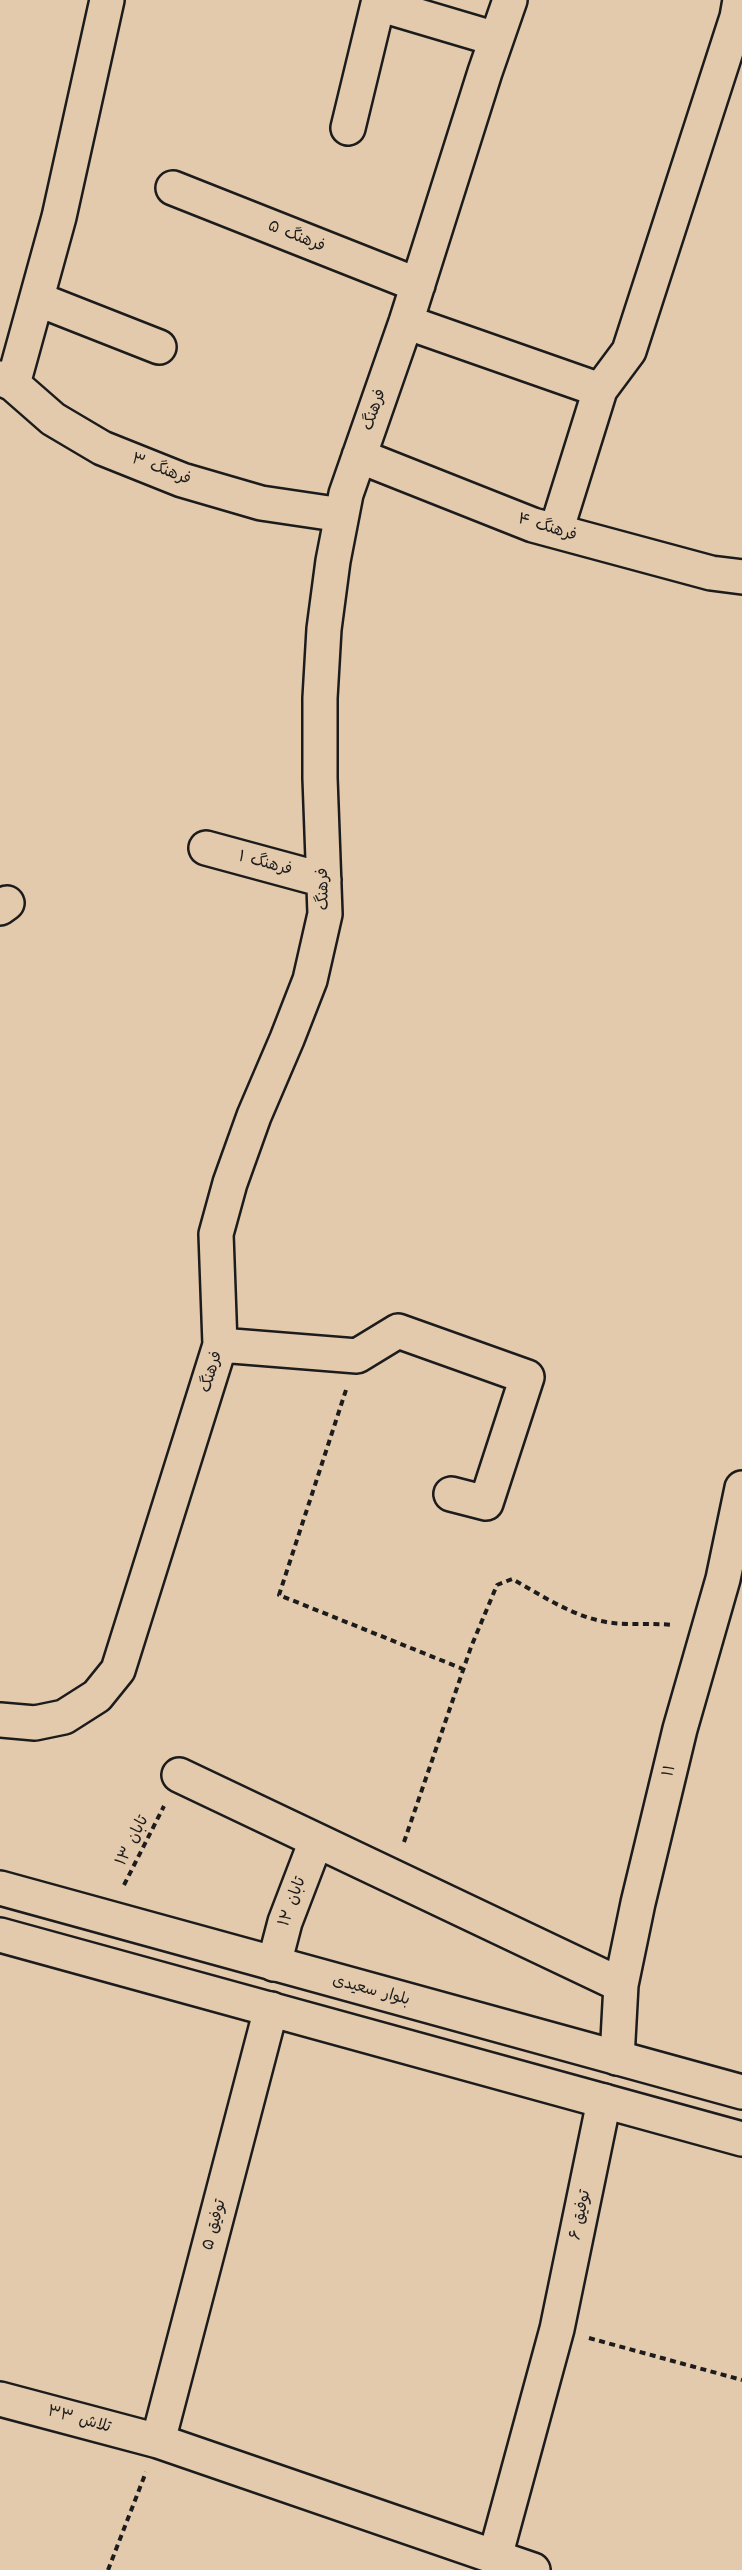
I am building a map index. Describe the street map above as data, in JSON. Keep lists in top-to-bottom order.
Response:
{
  "streets": {
    "street": [
      "فرهنگ ۵",
      "فرهنگ",
      "فرهنگ ۳",
      "فرهنگ ۴",
      "فرهنگ ۱",
      "۱۱",
      "تابان ۱۲",
      "بلوار سعیدی",
      "توفیق ۶",
      "توفیق ۵",
      "تلاش ۳۳"
    ],
    "path": ["تابان ۱۳"]
  },
  "crossings": [
    ["فرهنگ ۵", "فرهنگ"],
    ["فرهنگ", "فرهنگ ۳"],
    ["فرهنگ", "فرهنگ ۴"],
    ["فرهنگ", "فرهنگ ۱"],
    ["۱۱", "بلوار سعیدی"],
    ["تابان ۱۳", "بلوار سعیدی"],
    ["تابان ۱۲", "بلوار سعیدی"],
    ["توفیق ۶", "تلاش ۳۳"],
    ["توفیق ۵", "تلاش ۳۳"]
  ]
}
